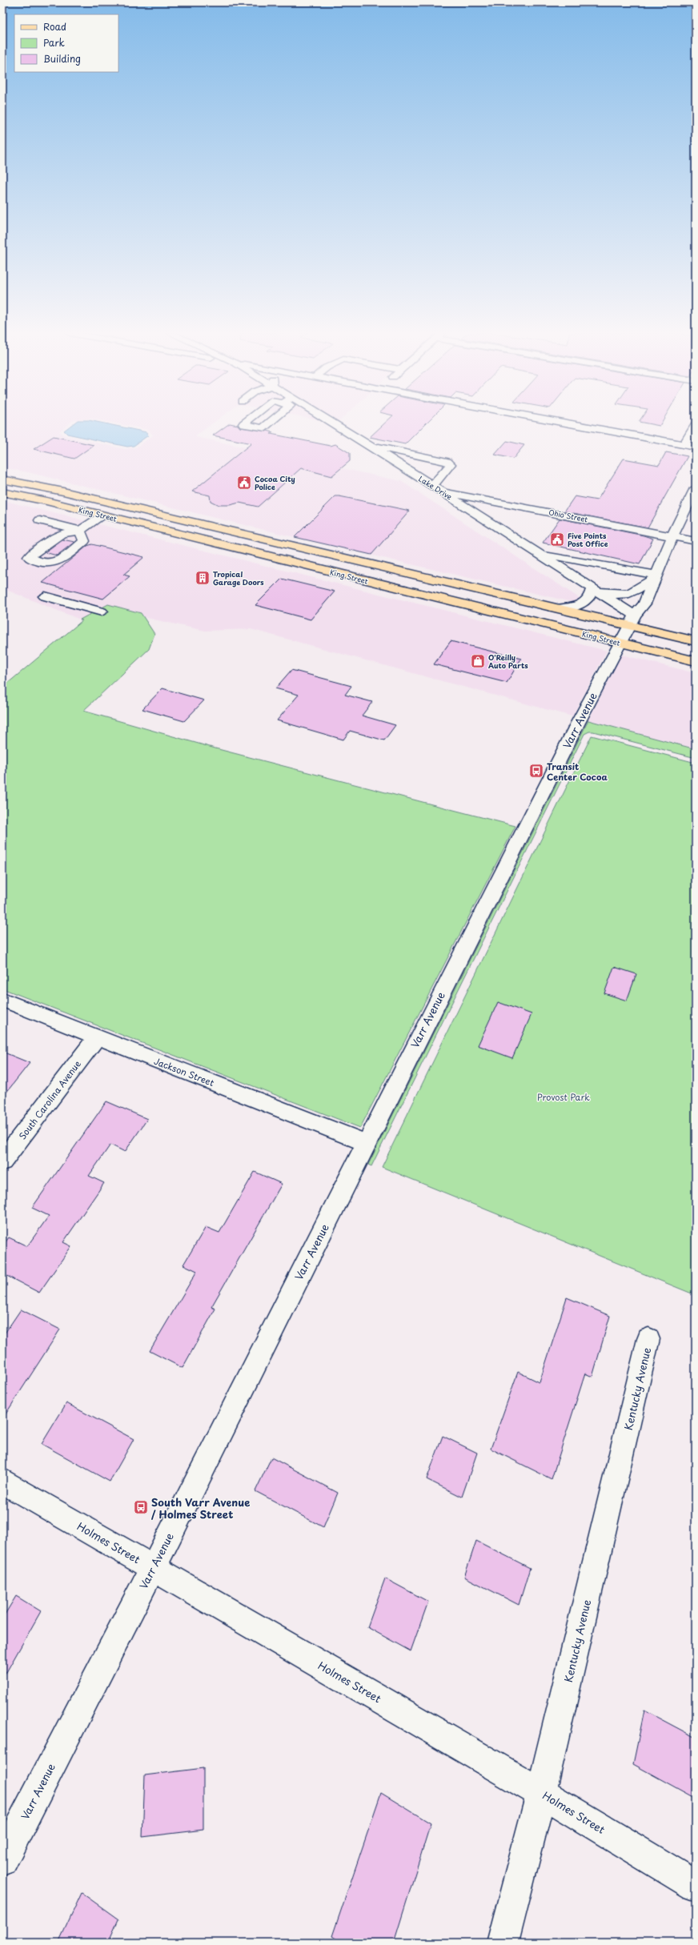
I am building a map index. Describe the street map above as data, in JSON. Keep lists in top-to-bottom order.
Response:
{
  "streets": {
    "main road": ["King Street"],
    "street": [
      "Lake Drive",
      "Ohio Street",
      "Varr Avenue",
      "Jackson Street",
      "South Carolina Avenue",
      "Kentucky Avenue",
      "Holmes Street"
    ]
  },
  "crossings": [
    ["Lake Drive", "King Street"],
    ["Lake Drive", "Ohio Street"],
    ["King Street", "Varr Avenue"],
    ["Varr Avenue", "Jackson Street"],
    ["Varr Avenue", "Holmes Street"],
    ["Jackson Street", "South Carolina Avenue"],
    ["Kentucky Avenue", "Holmes Street"]
  ],
  "parks": ["Provost Park"],
  "places": {
    "public building": ["Cocoa City Police", "Five Points Post Office"],
    "building": ["Tropical Garage Doors"],
    "shop": ["O'Reilly Auto Parts"],
    "bus stop": ["Transit Center Cocoa", "South Varr Avenue / Holmes Street"]
  },
  "legend": ["Road", "Park", "Building"]
}
